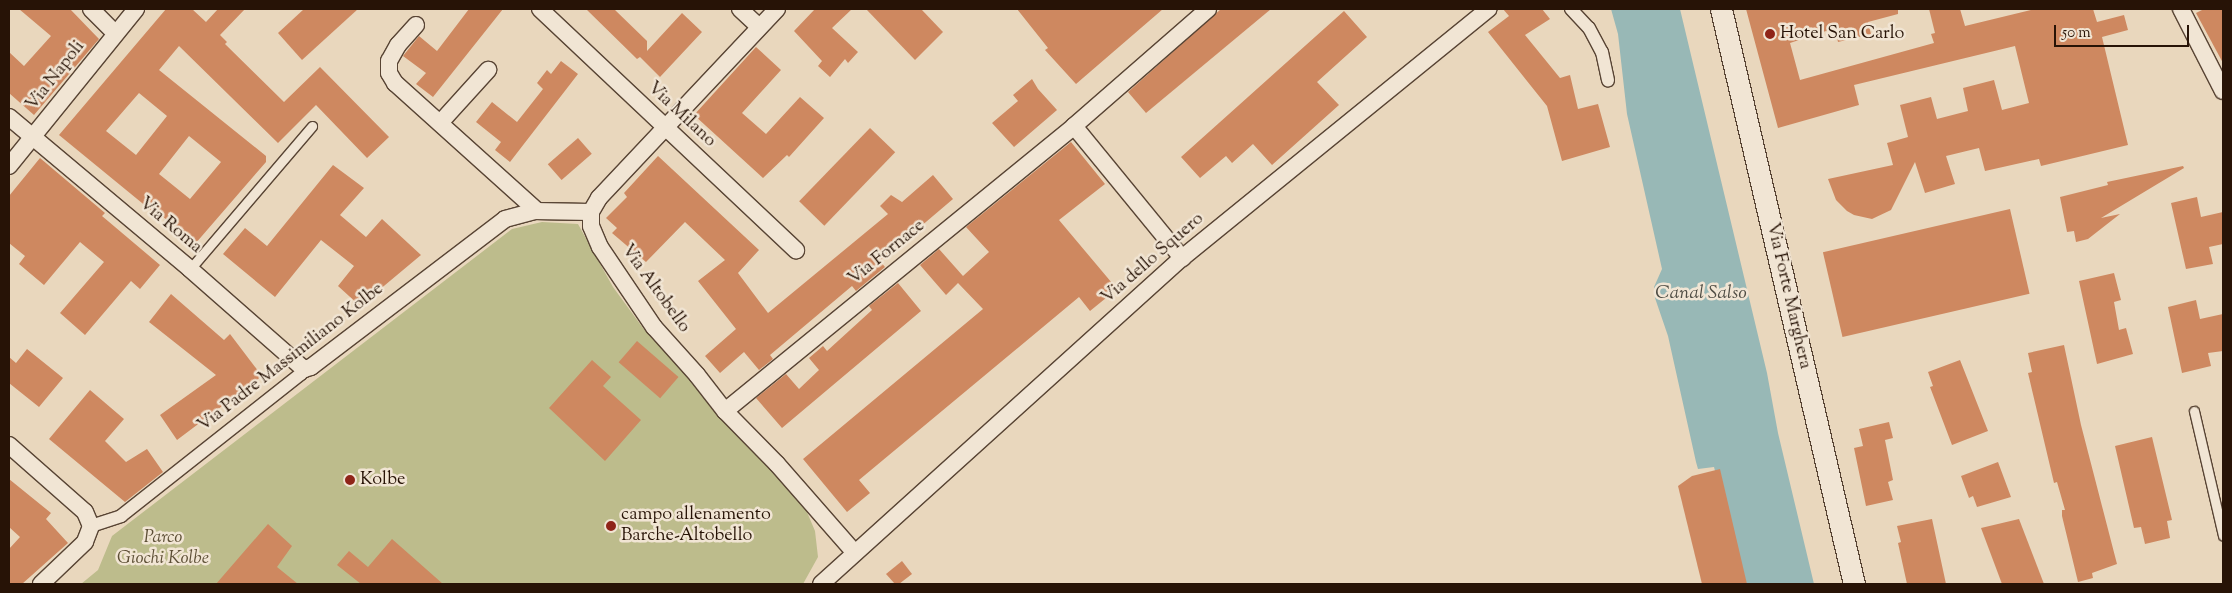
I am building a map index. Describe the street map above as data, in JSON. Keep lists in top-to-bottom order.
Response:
{
  "streets": {
    "street": [
      "Via Napoli",
      "Via Milano",
      "Via Roma",
      "Via Fornace",
      "Via dello Squero",
      "Via Altobello",
      "Via Forte Marghera",
      "Via Padre Massimiliano Kolbe"
    ]
  },
  "crossings": [
    ["Via Napoli", "Via Roma"],
    ["Via Roma", "Via Padre Massimiliano Kolbe"],
    ["Via Fornace", "Via Altobello"],
    ["Via dello Squero", "Via Altobello"],
    ["Via Altobello", "Via Padre Massimiliano Kolbe"]
  ],
  "water": ["Canal Salso"],
  "parks": ["Parco Giochi Kolbe"],
  "places": ["Hotel San Carlo", "Kolbe", "campo allenamento Barche-Altobello"],
  "scale_bar": "50 m"
}
